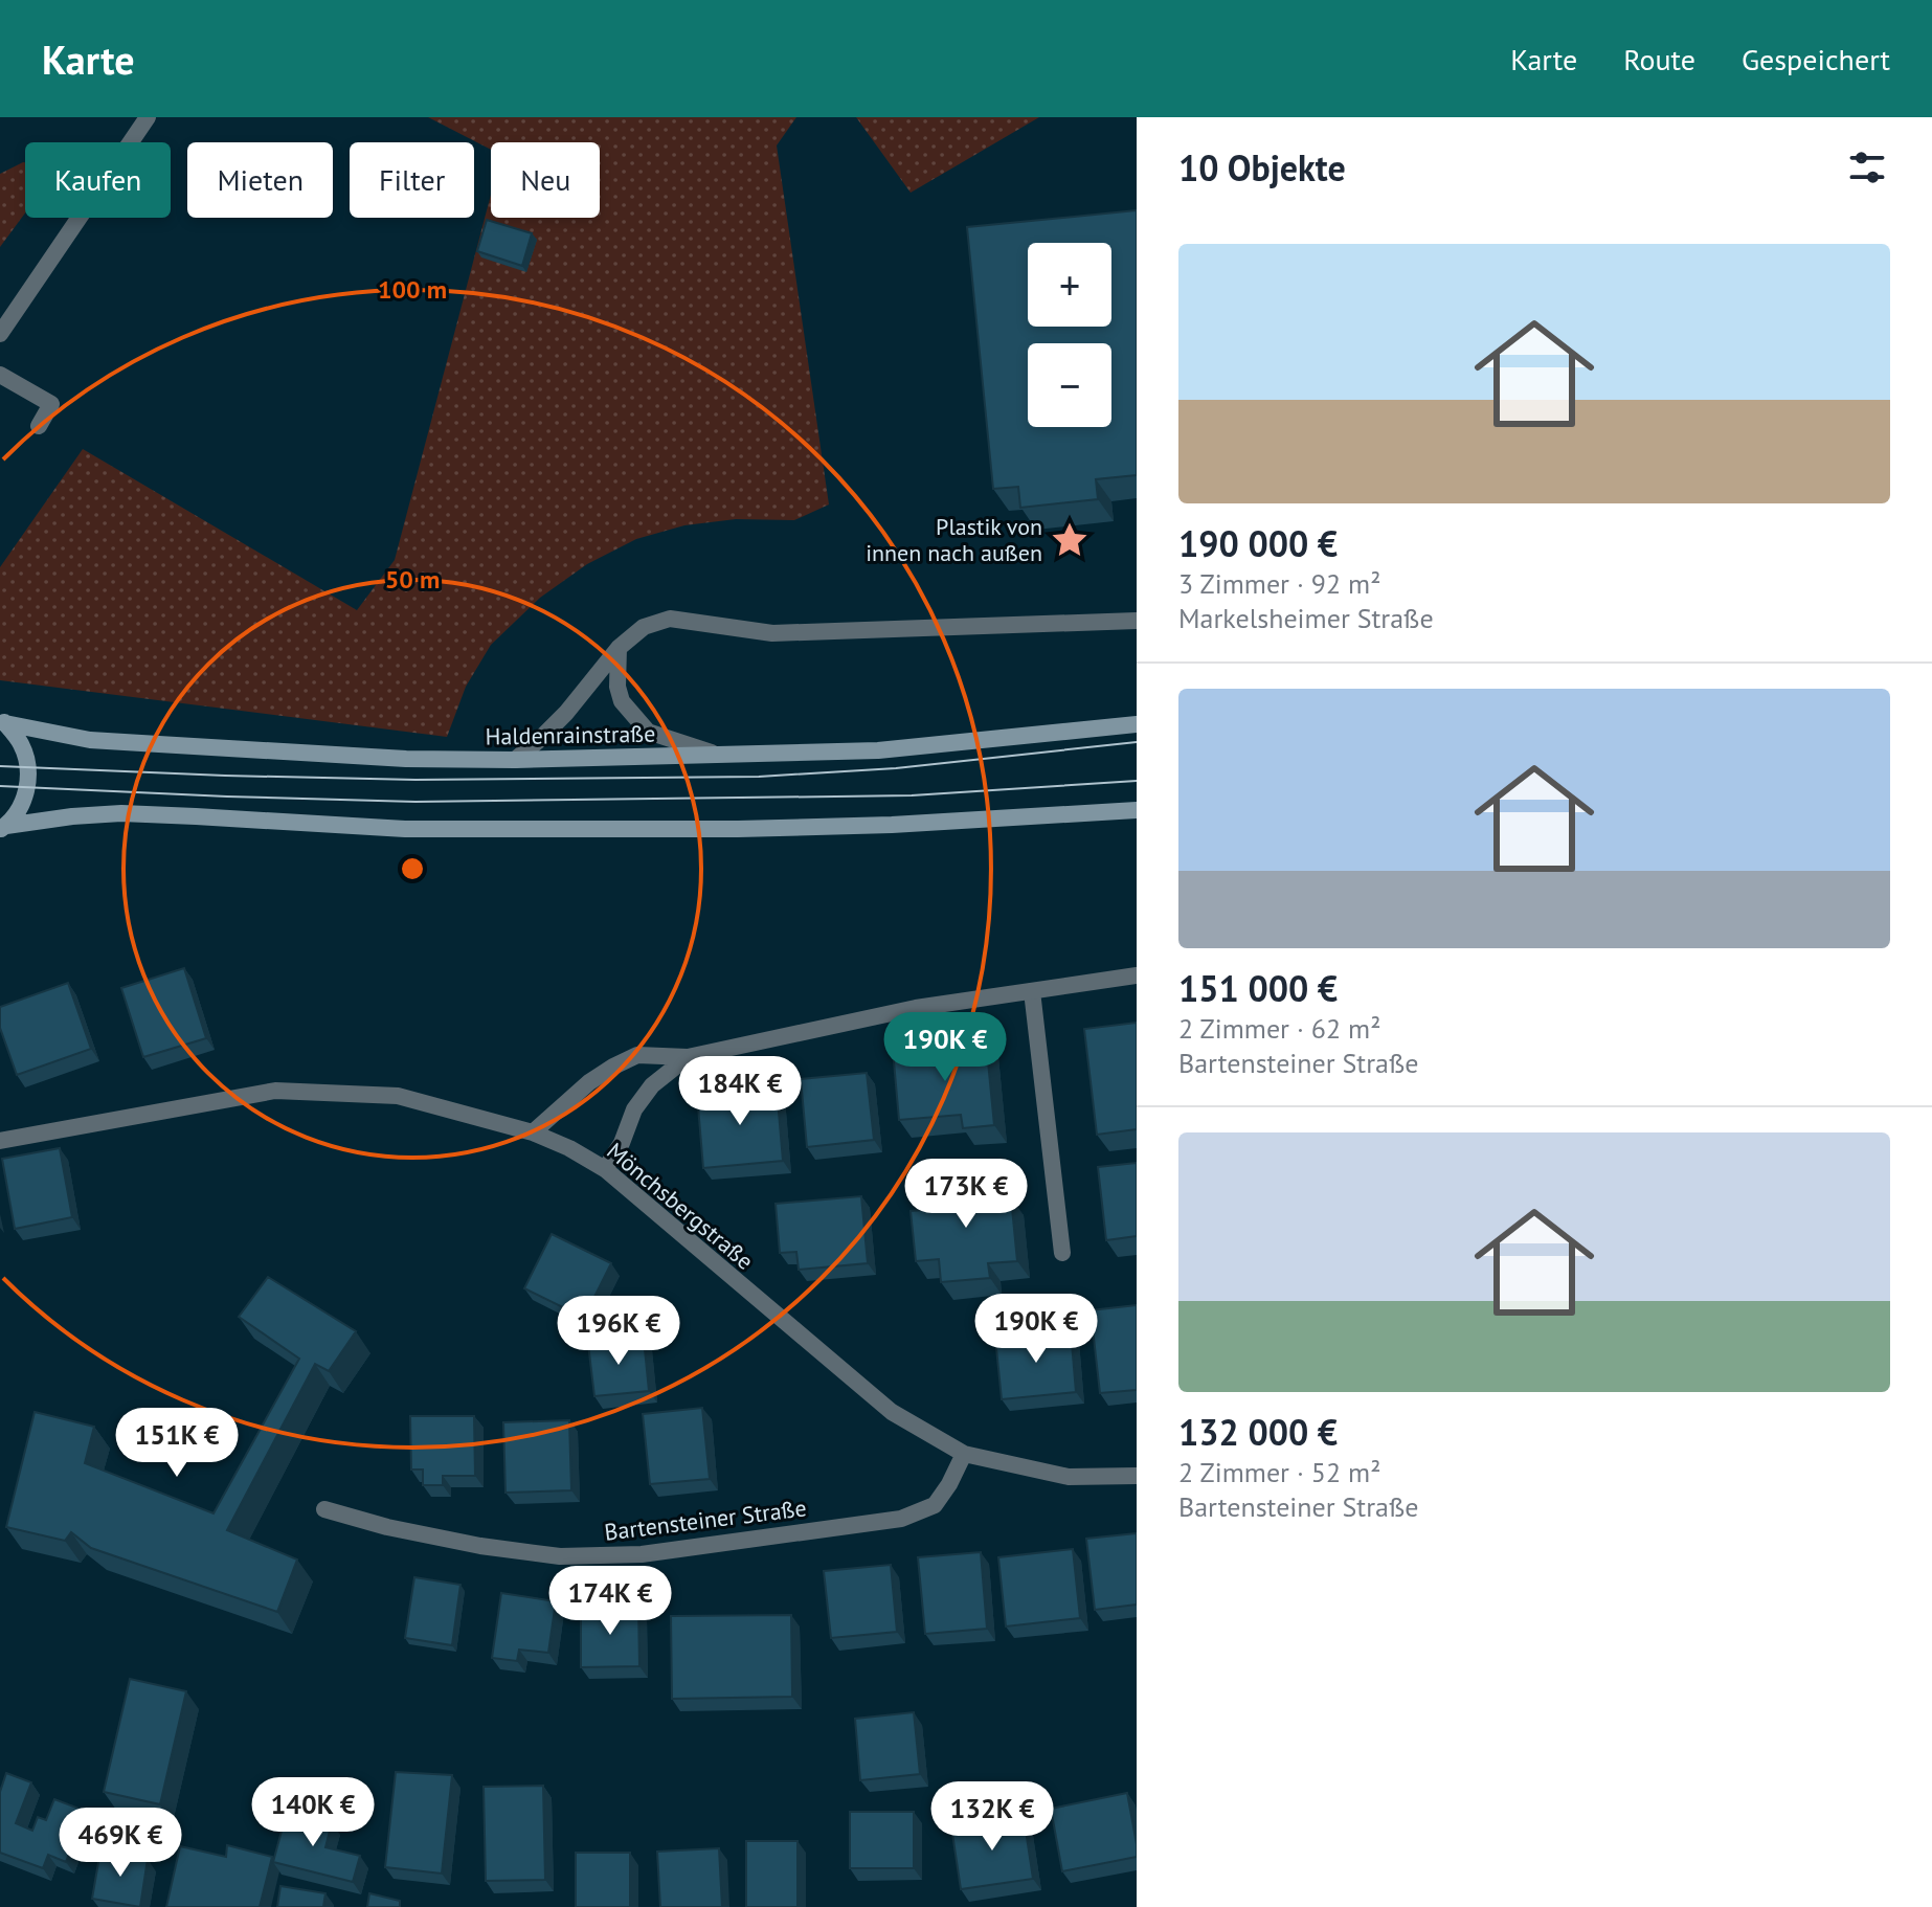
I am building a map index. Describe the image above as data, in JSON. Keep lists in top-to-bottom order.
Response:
{
  "streets": {
    "main road": ["Haldenrainstraße"],
    "street": ["Mönchsbergstraße", "Bartensteiner Straße"]
  },
  "crossings": [
    ["Mönchsbergstraße", "Bartensteiner Straße"]
  ],
  "places": {
    "place": ["Plastik von innen nach außen"]
  },
  "page": {
    "header": "Karte",
    "nav": ["Karte", "Route", "Gespeichert"],
    "heading": "10 Objekte",
    "chip": [
      "Kaufen",
      "Mieten",
      "Filter",
      "Neu"
    ],
    "list": [
      {
        "name": "190 000 €",
        "note": "3 Zimmer · 92 m² · Markelsheimer Straße"
      },
      {
        "name": "151 000 €",
        "note": "2 Zimmer · 62 m² · Bartensteiner Straße"
      },
      {
        "name": "132 000 €",
        "note": "2 Zimmer · 52 m² · Bartensteiner Straße"
      }
    ],
    "map_buttons": ["+", "−"],
    "price": [
      "190K €",
      "184K €",
      "173K €",
      "190K €",
      "196K €",
      "151K €",
      "174K €",
      "140K €",
      "132K €",
      "469K €"
    ]
  },
  "rings": ["100 m", "50 m"]
}
